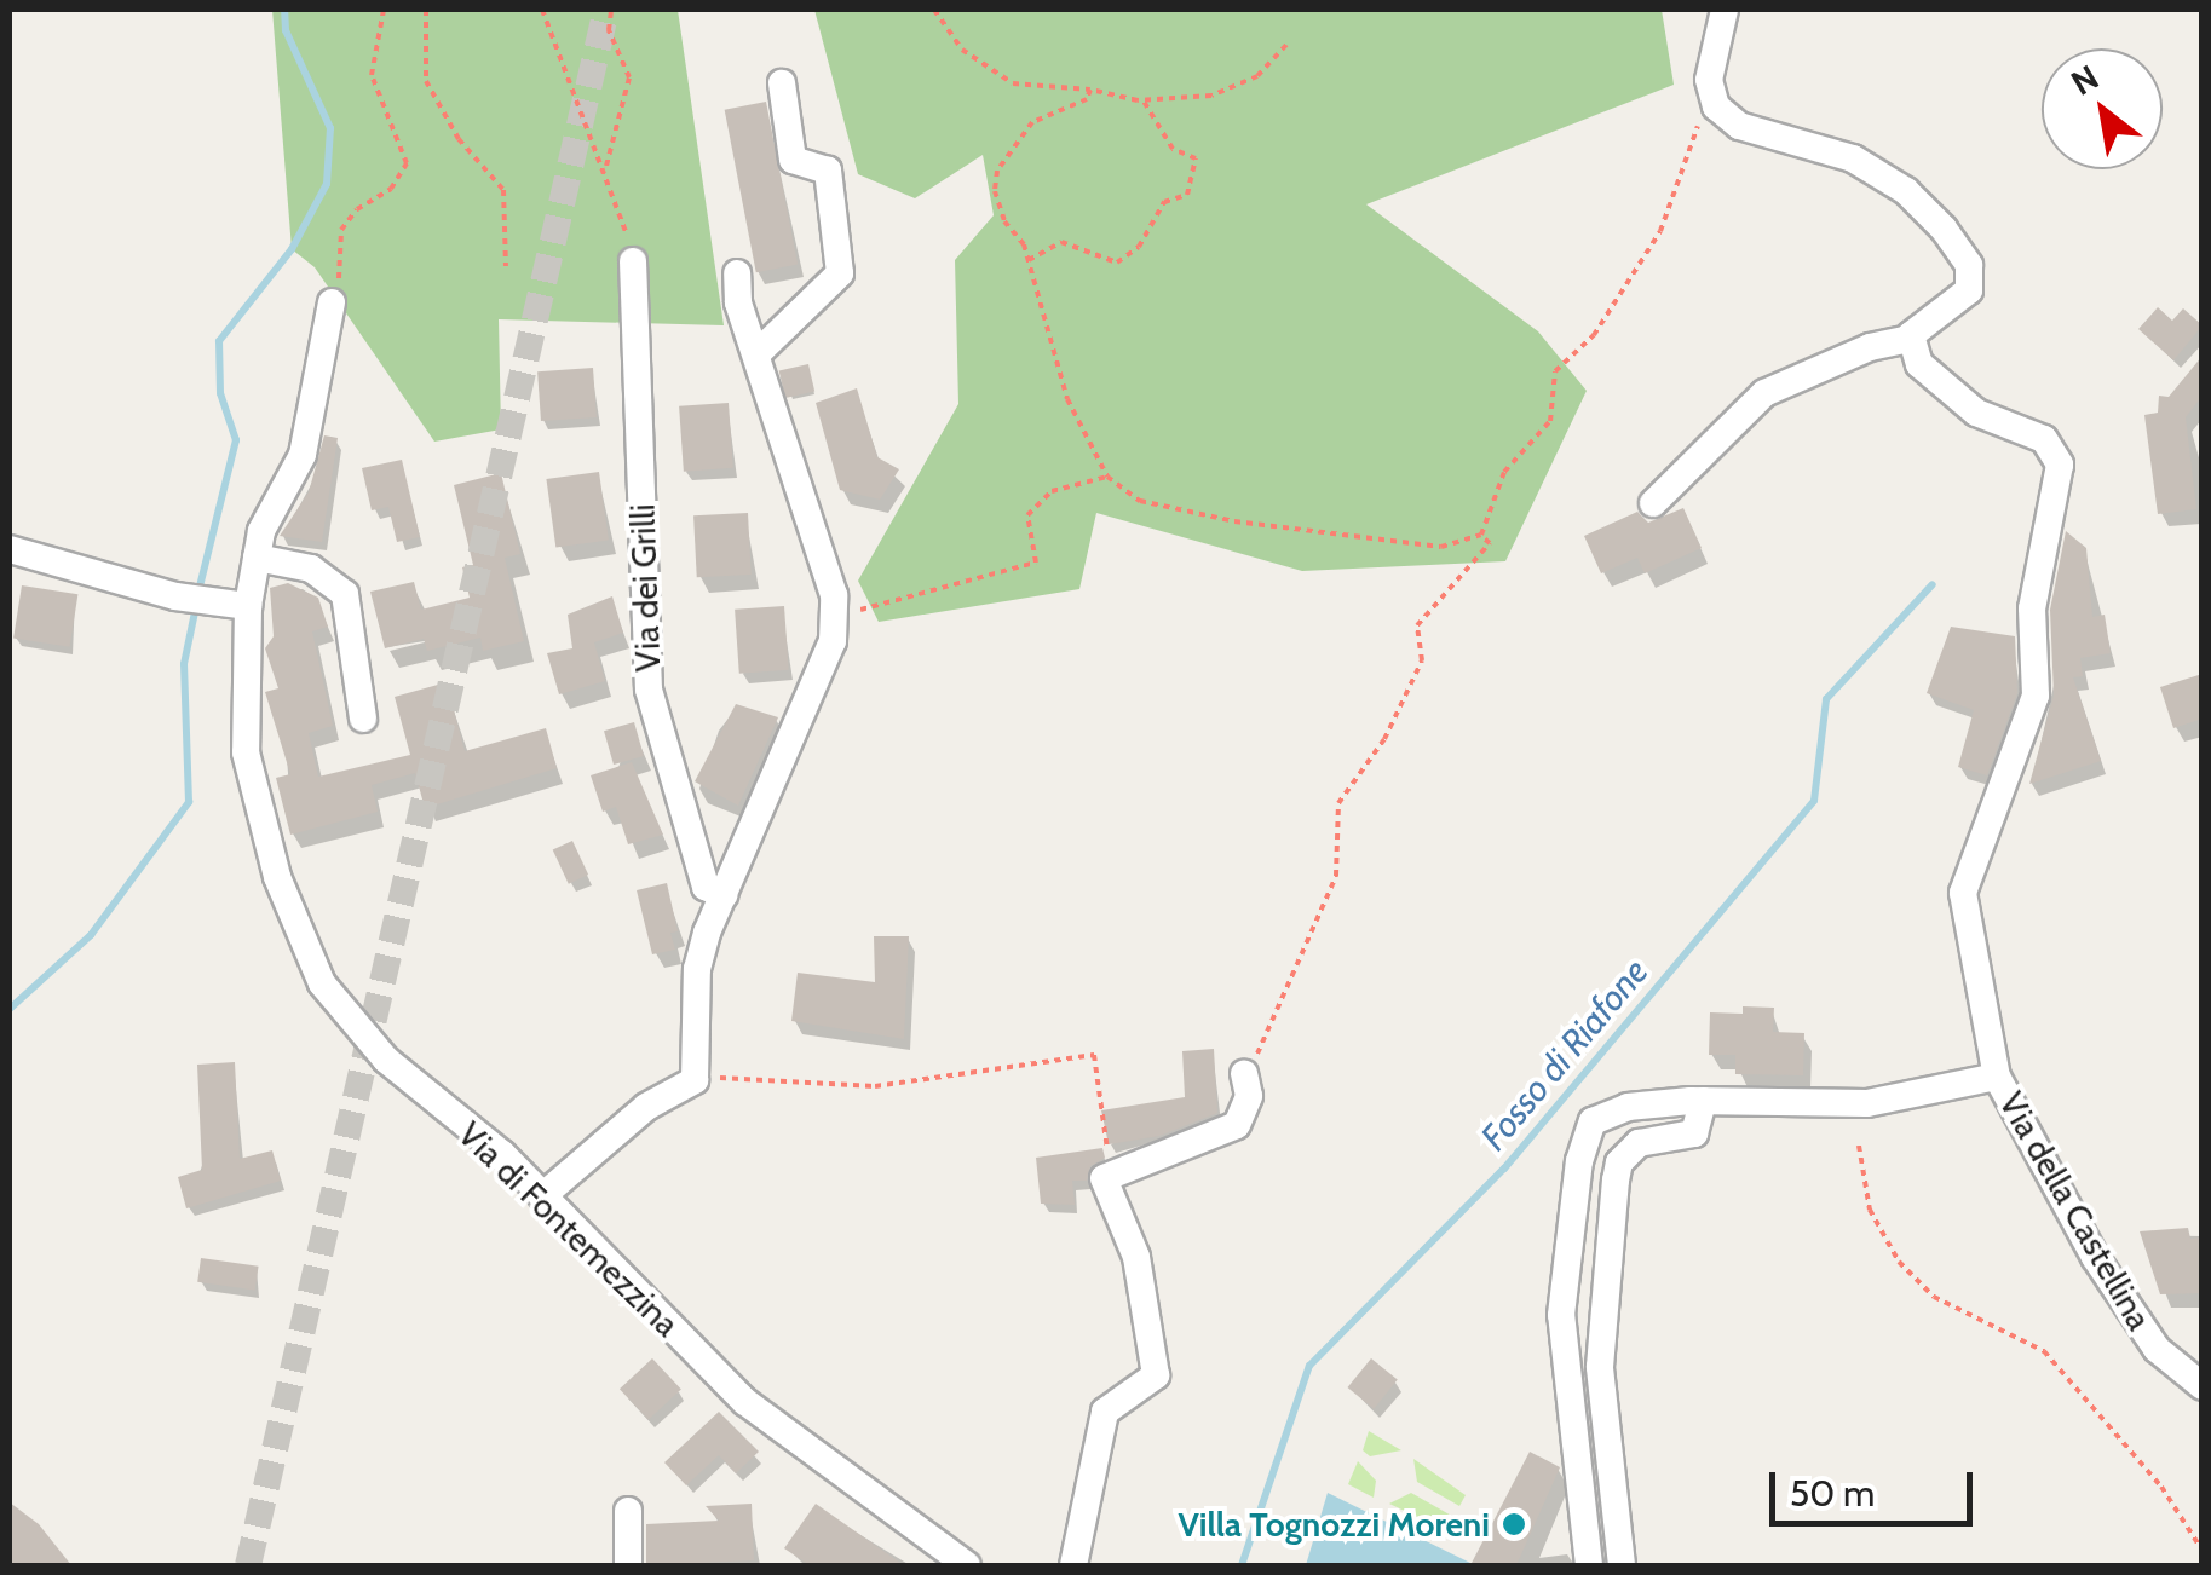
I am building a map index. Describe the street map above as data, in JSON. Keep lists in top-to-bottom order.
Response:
{
  "streets": {
    "street": ["Via dei Grilli", "Via della Castellina", "Via di Fontemezzina"]
  },
  "water": ["Fosso di Riafone"],
  "places": ["Villa Tognozzi Moreni"],
  "scale_bar": "50 m",
  "north": "top left"
}
